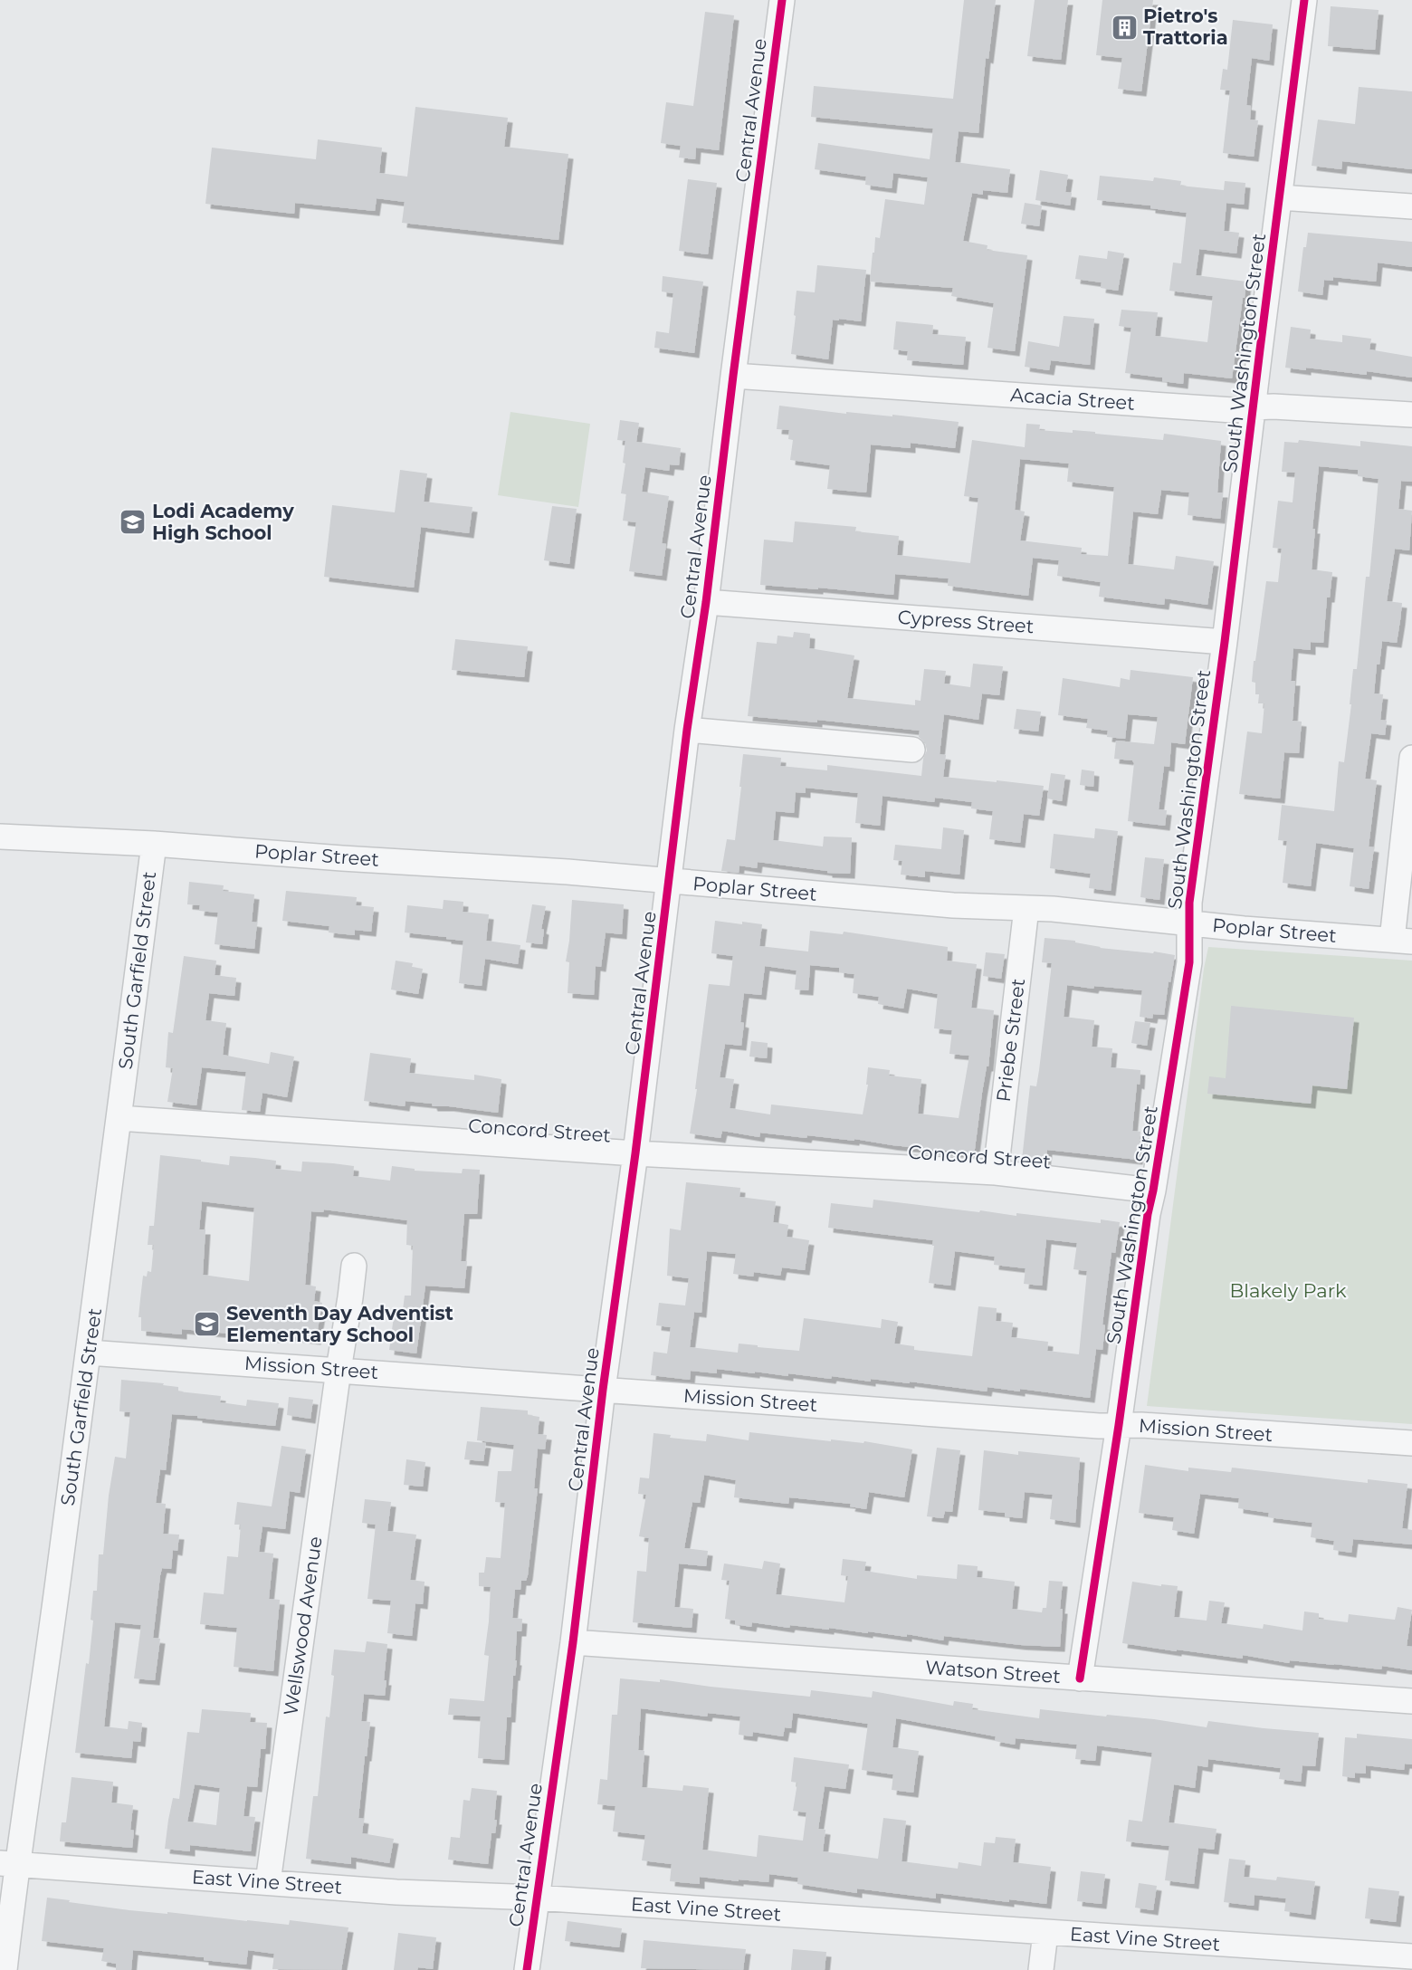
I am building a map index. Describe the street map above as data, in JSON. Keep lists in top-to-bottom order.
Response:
{
  "streets": {
    "street": [
      "Central Avenue",
      "South Washington Street",
      "Acacia Street",
      "Cypress Street",
      "Poplar Street",
      "South Garfield Street",
      "Priebe Street",
      "Concord Street",
      "Mission Street",
      "Wellswood Avenue",
      "Watson Street",
      "East Vine Street"
    ]
  },
  "crossings": [
    ["Central Avenue", "Acacia Street"],
    ["Central Avenue", "Cypress Street"],
    ["Central Avenue", "Poplar Street"],
    ["Central Avenue", "Concord Street"],
    ["Central Avenue", "Mission Street"],
    ["Central Avenue", "Watson Street"],
    ["Central Avenue", "East Vine Street"],
    ["South Washington Street", "Acacia Street"],
    ["South Washington Street", "Cypress Street"],
    ["South Washington Street", "Poplar Street"],
    ["South Washington Street", "Concord Street"],
    ["South Washington Street", "Mission Street"],
    ["South Washington Street", "Watson Street"],
    ["Poplar Street", "South Garfield Street"],
    ["Poplar Street", "Priebe Street"],
    ["South Garfield Street", "Concord Street"],
    ["South Garfield Street", "Mission Street"],
    ["South Garfield Street", "East Vine Street"],
    ["Priebe Street", "Concord Street"],
    ["Mission Street", "Wellswood Avenue"],
    ["Wellswood Avenue", "East Vine Street"]
  ],
  "parks": ["Blakely Park"],
  "places": {
    "building": ["Pietro's Trattoria"],
    "school or university": ["Lodi Academy High School", "Seventh Day Adventist Elementary School"]
  }
}
